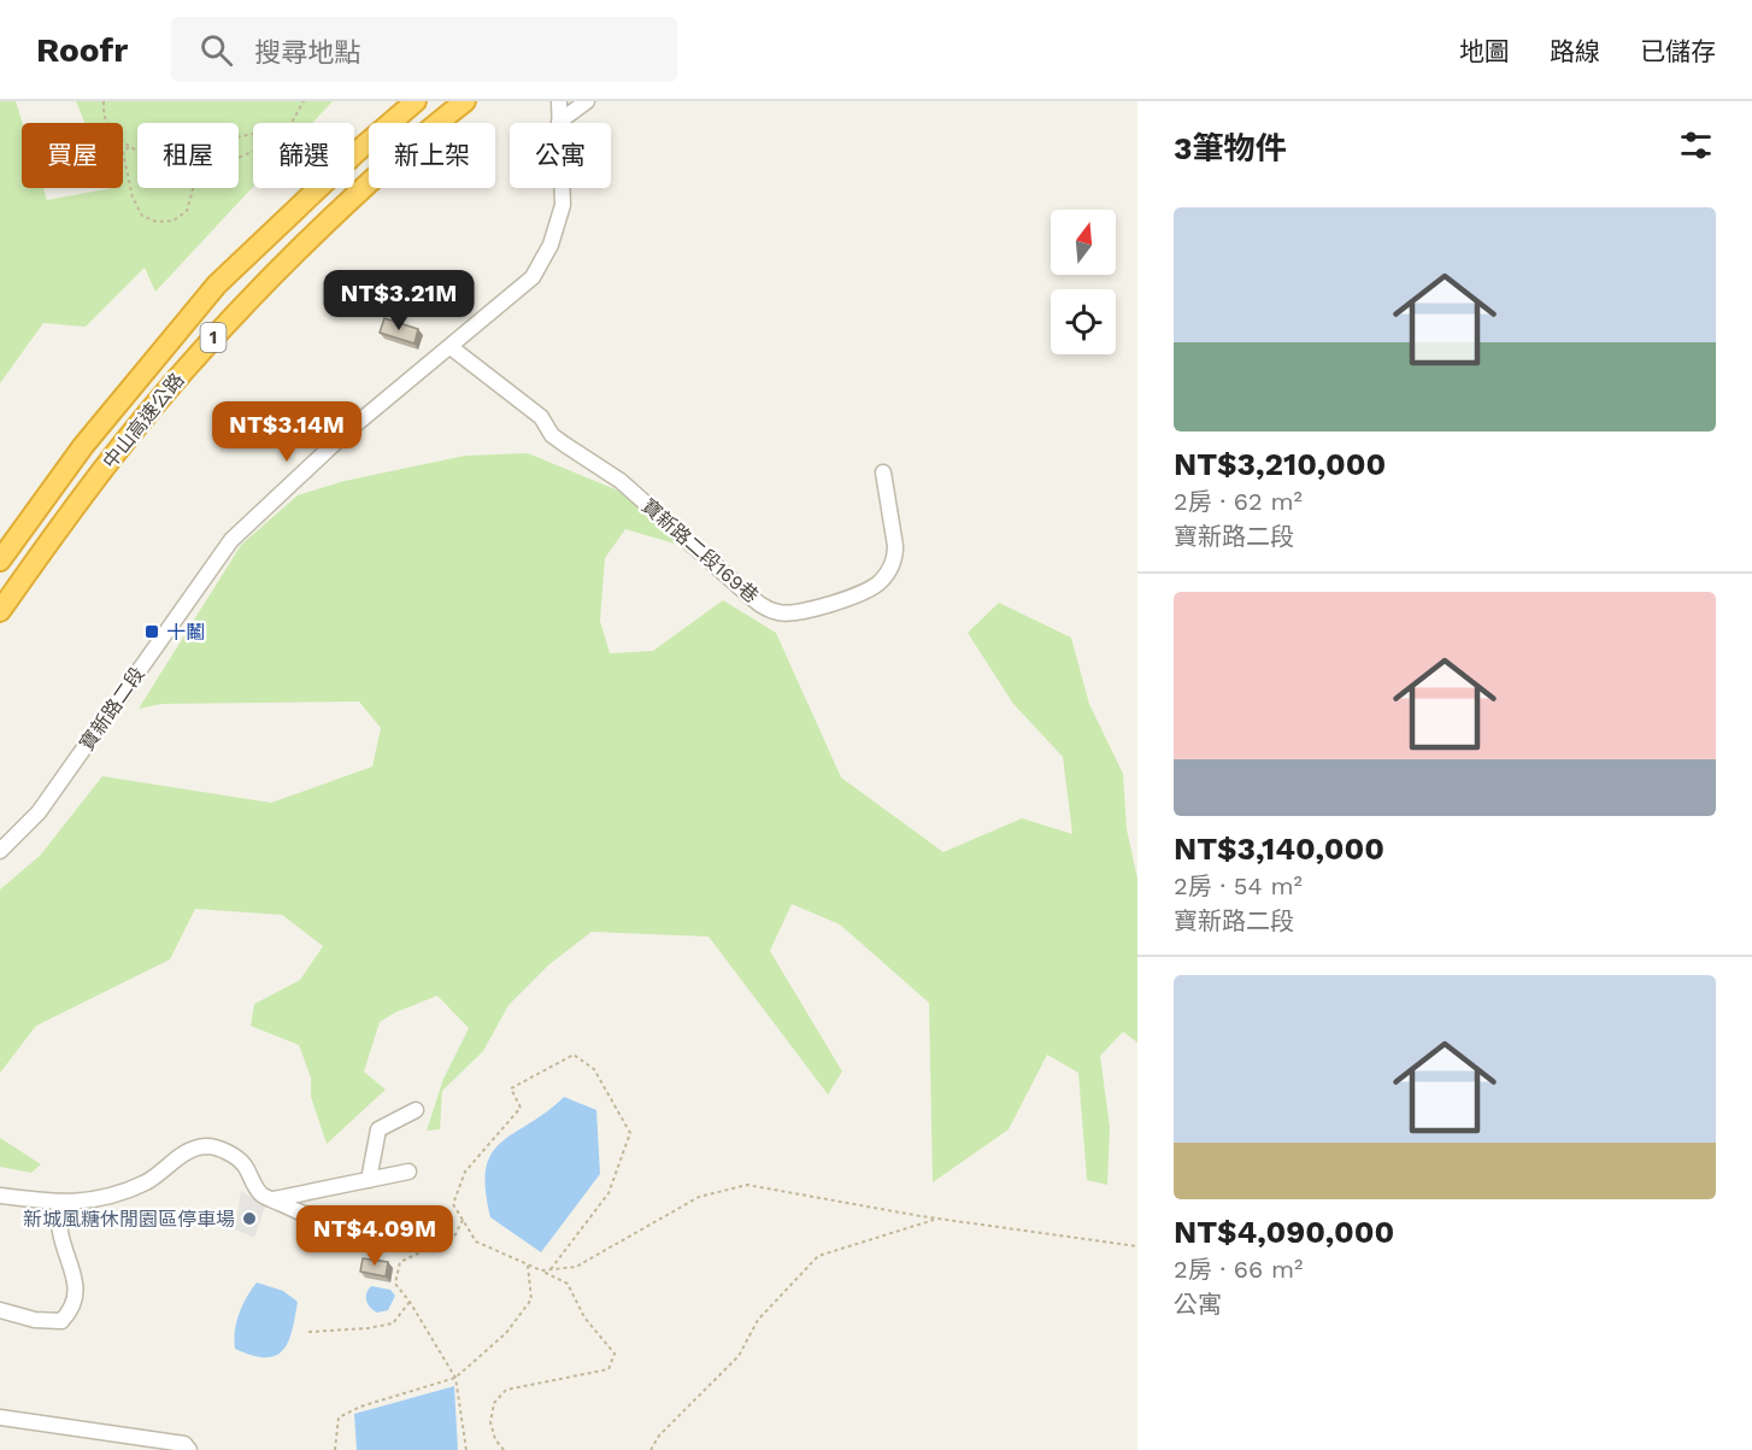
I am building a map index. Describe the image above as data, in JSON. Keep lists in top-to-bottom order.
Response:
{
  "streets": {
    "highway": ["1", "中山高速公路"],
    "street": ["寶新路二段169巷", "寶新路二段"]
  },
  "crossings": [
    ["寶新路二段169巷", "寶新路二段"]
  ],
  "places": {
    "transit": ["十鬮"],
    "other": ["新城風糖休閒園區停車場"]
  },
  "north": "top",
  "page": {
    "header": "Roofr",
    "search": "搜尋地點",
    "nav": ["地圖", "路線", "已儲存"],
    "heading": "3筆物件",
    "chip": [
      "買屋",
      "租屋",
      "篩選",
      "新上架",
      "公寓"
    ],
    "list": [
      {
        "name": "NT$3,210,000",
        "note": "2房 · 62 m² · 寶新路二段"
      },
      {
        "name": "NT$3,140,000",
        "note": "2房 · 54 m² · 寶新路二段"
      },
      {
        "name": "NT$4,090,000",
        "note": "2房 · 66 m² · 公寓"
      }
    ],
    "price": ["NT$3.21M", "NT$3.14M", "NT$4.09M"]
  }
}
